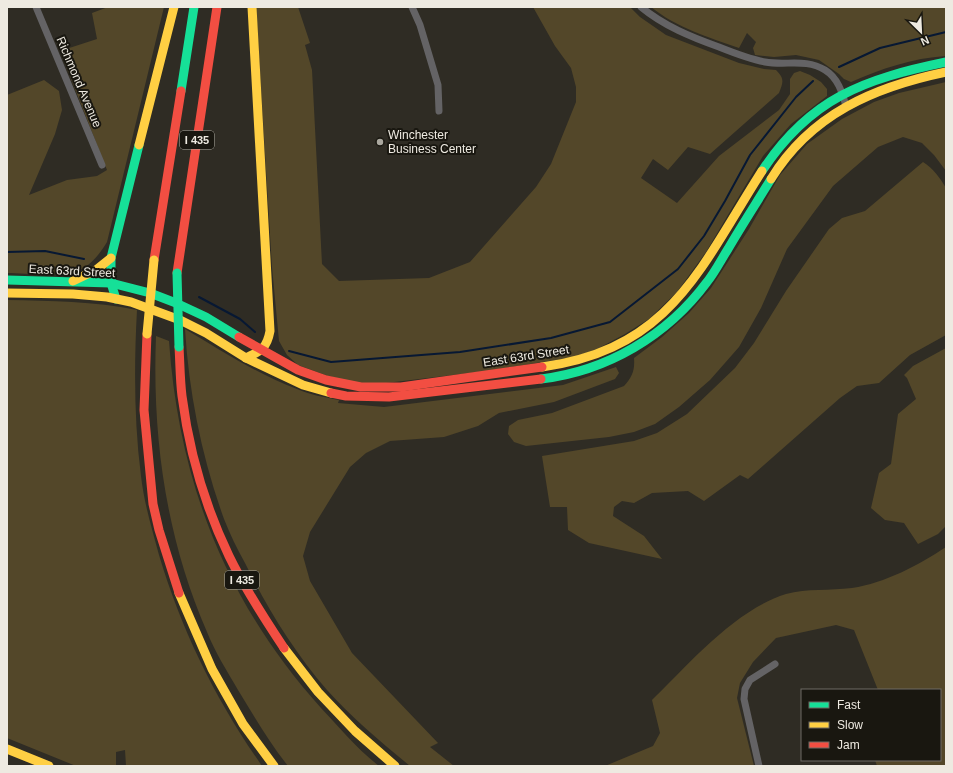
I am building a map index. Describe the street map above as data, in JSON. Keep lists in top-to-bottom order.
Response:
{
  "streets": {
    "main road": ["I 435", "East 63rd Street"],
    "street": ["Richmond Avenue"]
  },
  "places": ["Winchester Business Center"],
  "legend": ["Fast", "Slow", "Jam"],
  "north": "bottom right"
}
